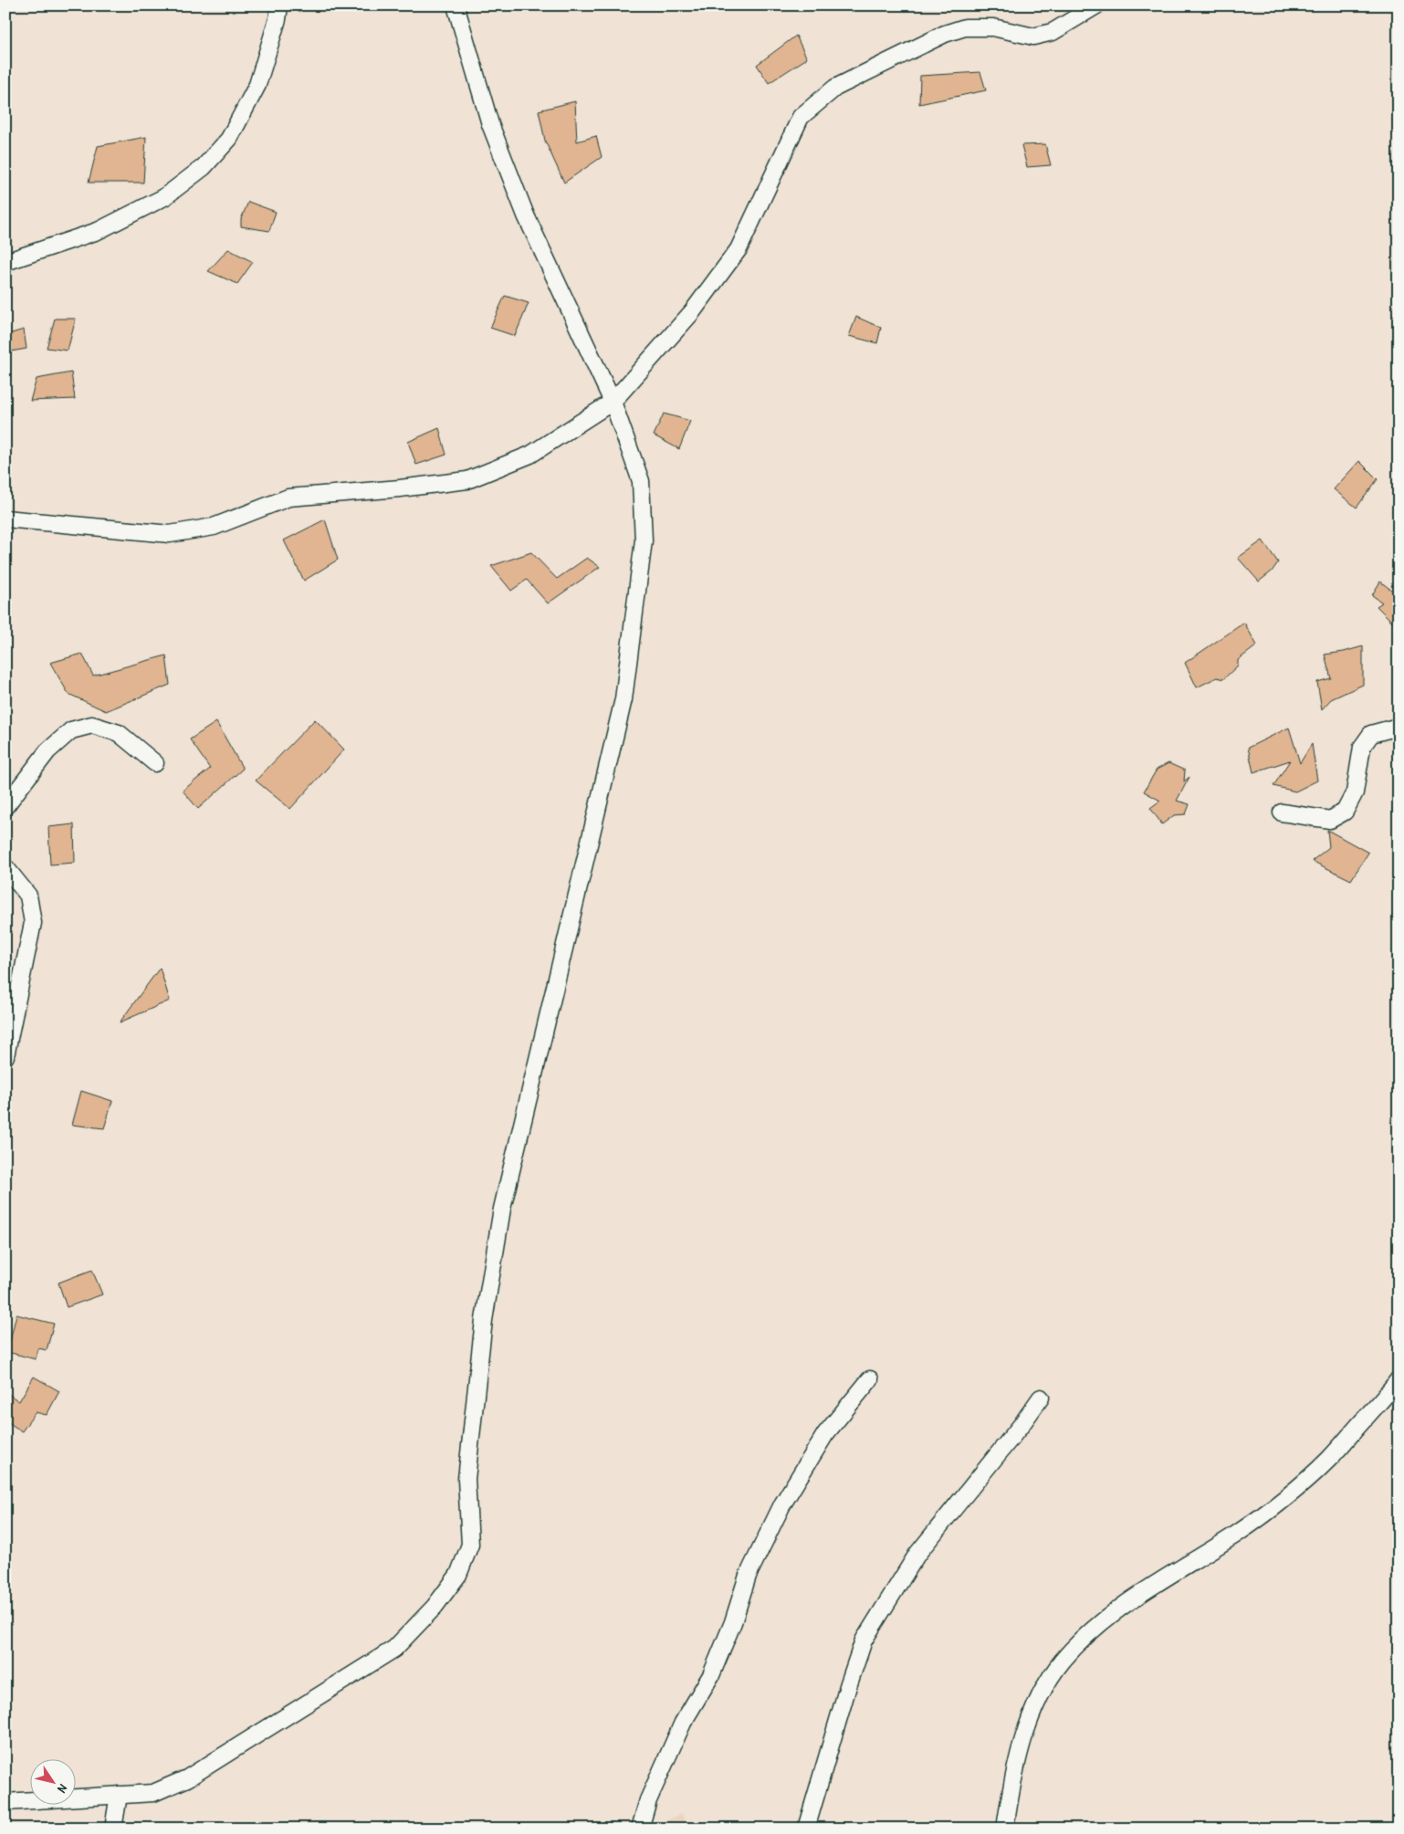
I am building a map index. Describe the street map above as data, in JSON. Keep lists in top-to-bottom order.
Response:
{
  "north": "bottom right"
}
